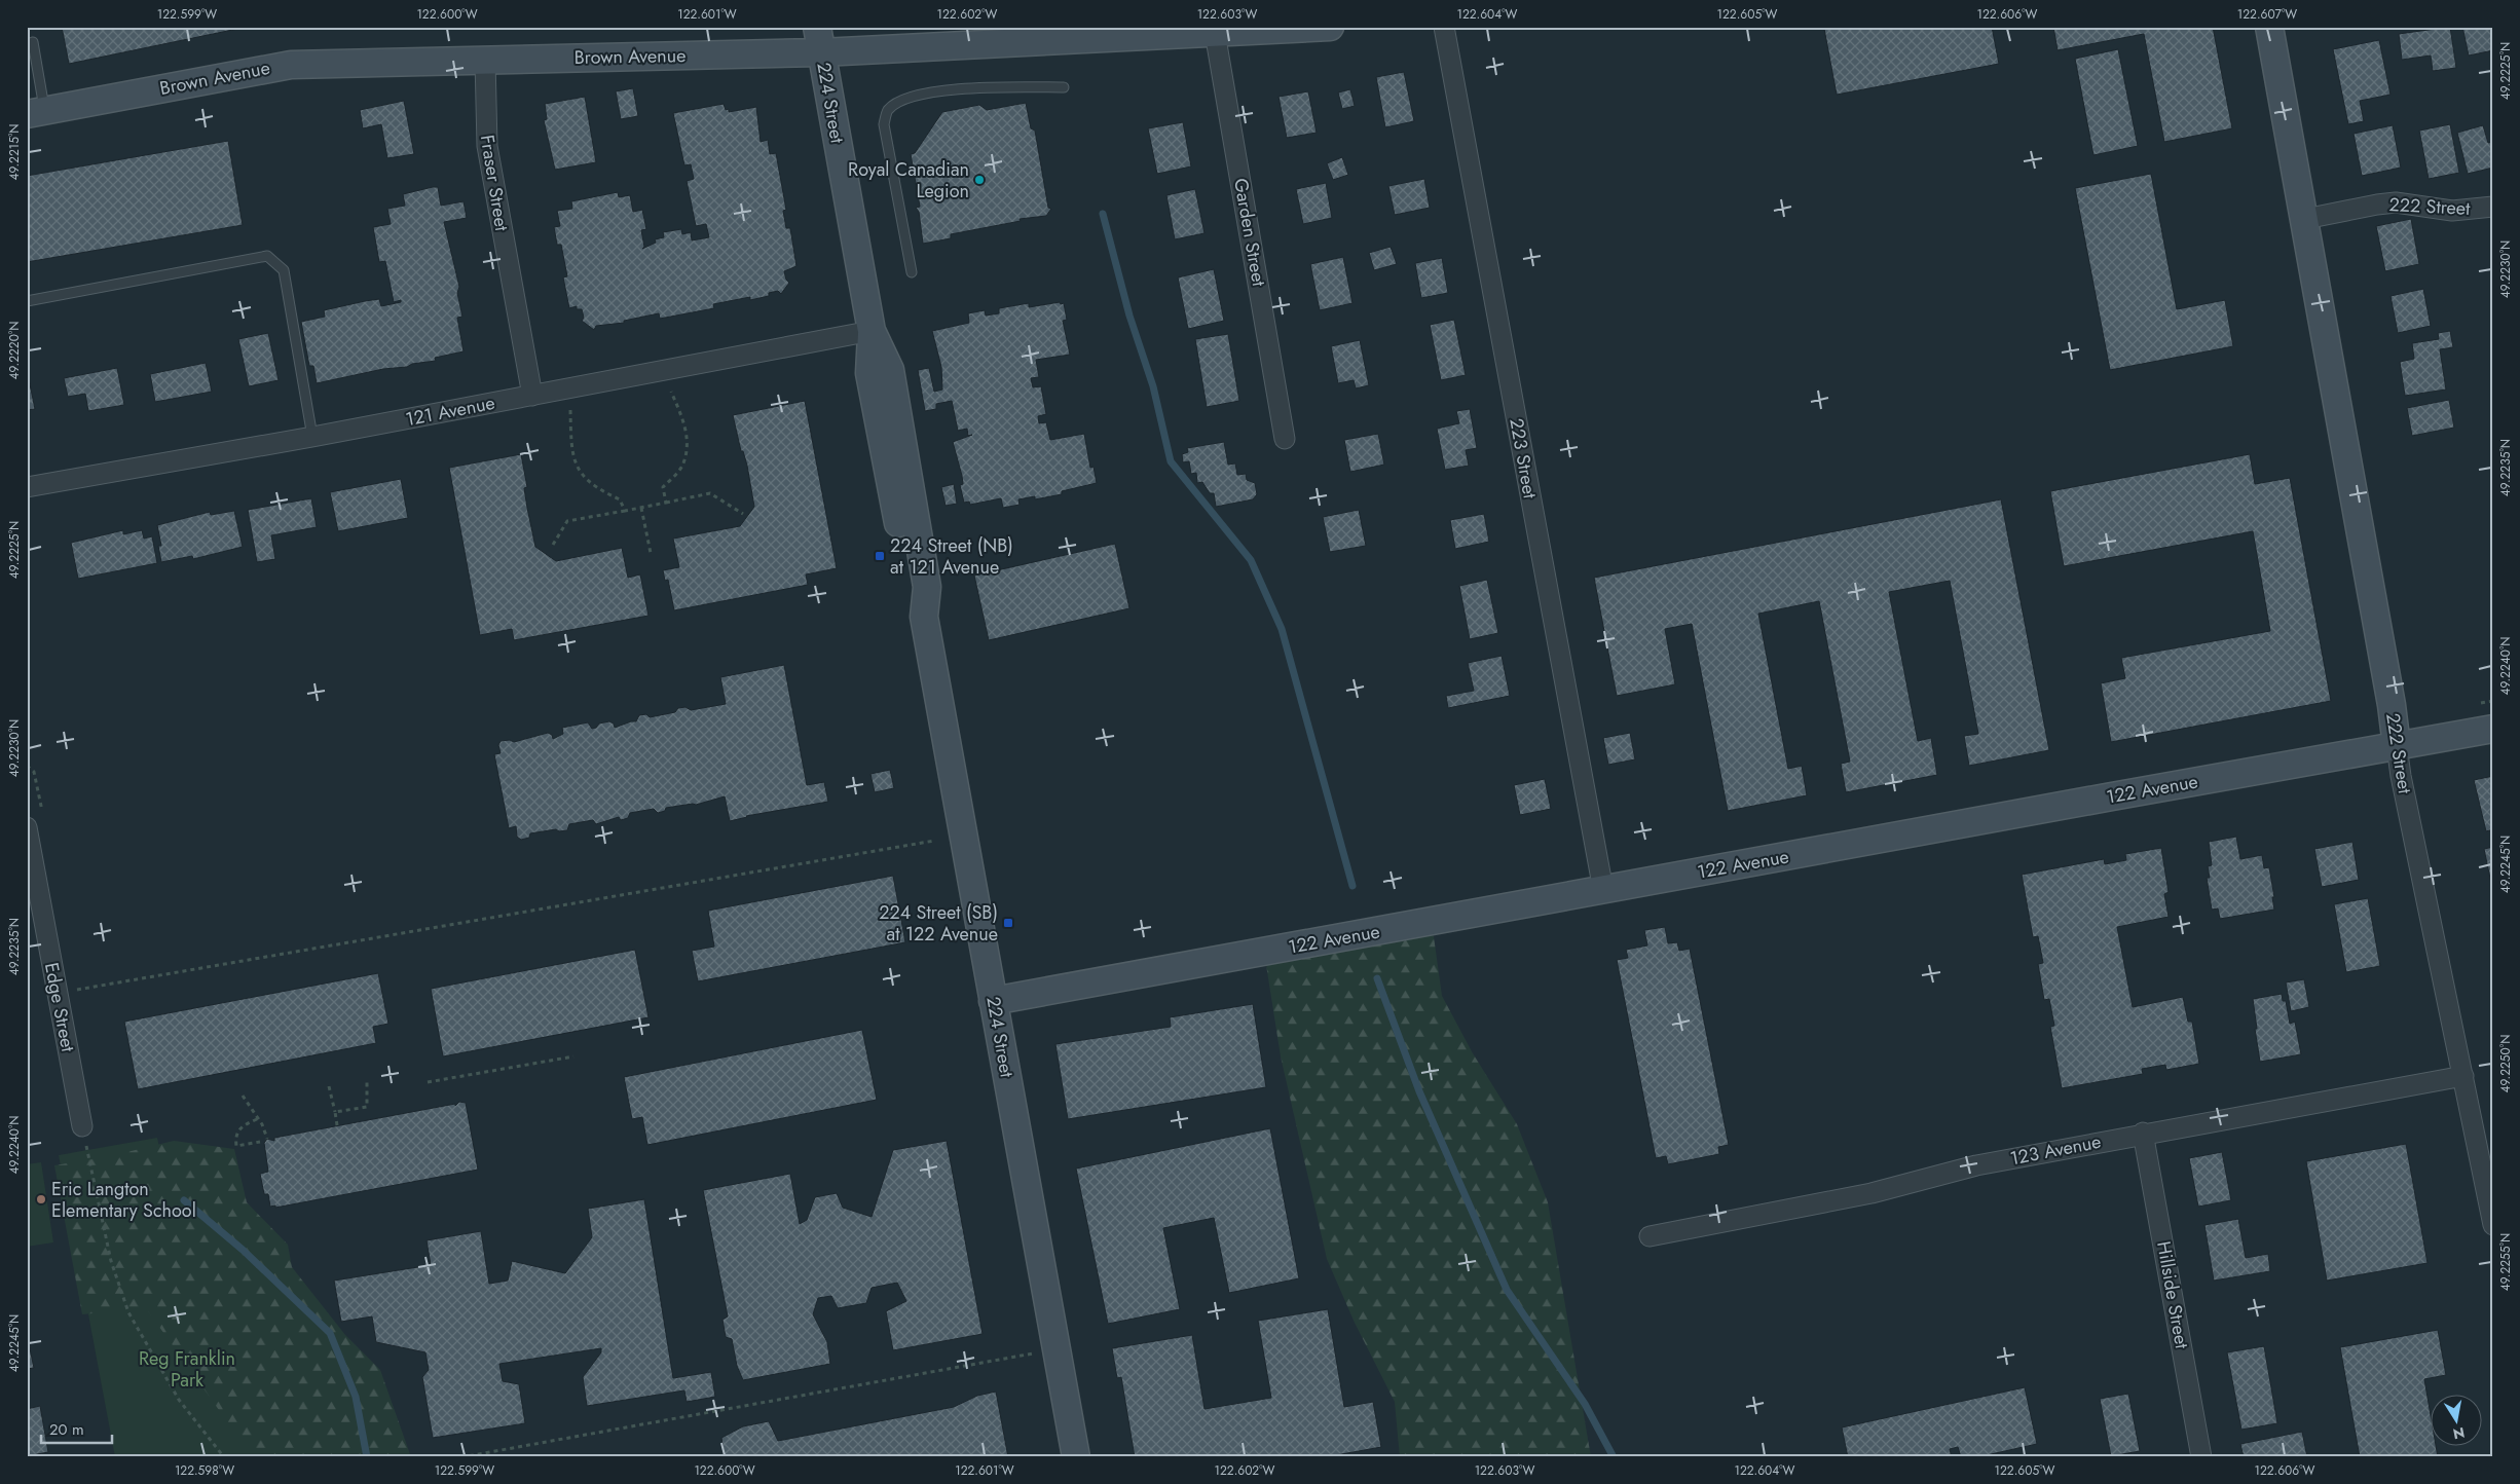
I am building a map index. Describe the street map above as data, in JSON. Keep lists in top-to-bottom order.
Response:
{
  "streets": {
    "street": [
      "Brown Avenue",
      "224 Street",
      "Fraser Street",
      "222 Street",
      "Garden Street",
      "121 Avenue",
      "223 Street",
      "122 Avenue",
      "Edge Street",
      "123 Avenue",
      "Hillside Street"
    ]
  },
  "crossings": [
    ["Brown Avenue", "224 Street"],
    ["Brown Avenue", "Fraser Street"],
    ["Brown Avenue", "Garden Street"],
    ["224 Street", "121 Avenue"],
    ["224 Street", "122 Avenue"],
    ["Fraser Street", "121 Avenue"],
    ["222 Street", "122 Avenue"],
    ["222 Street", "123 Avenue"],
    ["223 Street", "122 Avenue"],
    ["123 Avenue", "Hillside Street"]
  ],
  "parks": ["Reg Franklin Park"],
  "places": {
    "other": ["Royal Canadian Legion", "Eric Langton Elementary School"],
    "transit": ["224 Street (NB) at 121 Avenue", "224 Street (SB) at 122 Avenue"]
  },
  "scale_bar": "20 m",
  "north": "bottom",
  "coordinates": [
    "122.599°W",
    "122.600°W",
    "122.601°W",
    "122.602°W",
    "122.603°W",
    "122.604°W",
    "122.605°W",
    "122.606°W",
    "122.607°W",
    "49.2225°N",
    "49.2215°N",
    "49.2230°N",
    "49.2220°N",
    "49.2235°N",
    "49.2240°N",
    "49.2245°N",
    "49.2250°N",
    "49.2255°N",
    "122.598°W"
  ]
}
